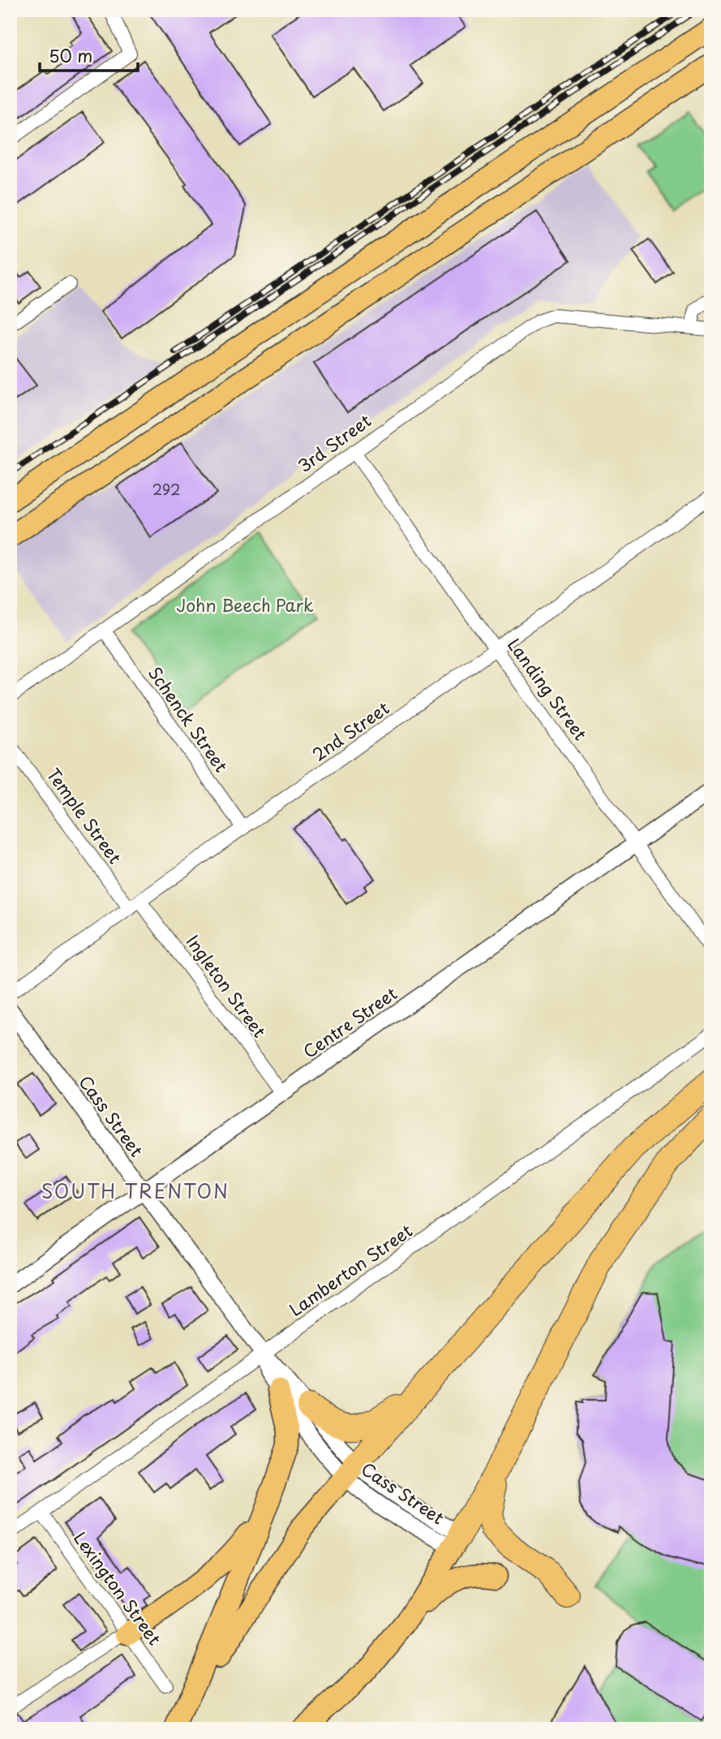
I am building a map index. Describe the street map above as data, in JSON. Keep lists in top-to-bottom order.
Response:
{
  "streets": {
    "street": [
      "3rd Street",
      "Landing Street",
      "Schenck Street",
      "2nd Street",
      "Temple Street",
      "Ingleton Street",
      "Centre Street",
      "Cass Street",
      "Lamberton Street",
      "Lexington Street"
    ]
  },
  "crossings": [
    ["3rd Street", "Landing Street"],
    ["3rd Street", "Schenck Street"],
    ["Landing Street", "2nd Street"],
    ["Landing Street", "Centre Street"],
    ["Schenck Street", "2nd Street"],
    ["2nd Street", "Temple Street"],
    ["2nd Street", "Ingleton Street"],
    ["Temple Street", "Ingleton Street"],
    ["Ingleton Street", "Centre Street"],
    ["Centre Street", "Cass Street"],
    ["Cass Street", "Lamberton Street"],
    ["Lamberton Street", "Lexington Street"]
  ],
  "districts": ["SOUTH TRENTON"],
  "parks": ["John Beech Park"],
  "house_numbers": ["292"],
  "scale_bar": "50 m"
}
